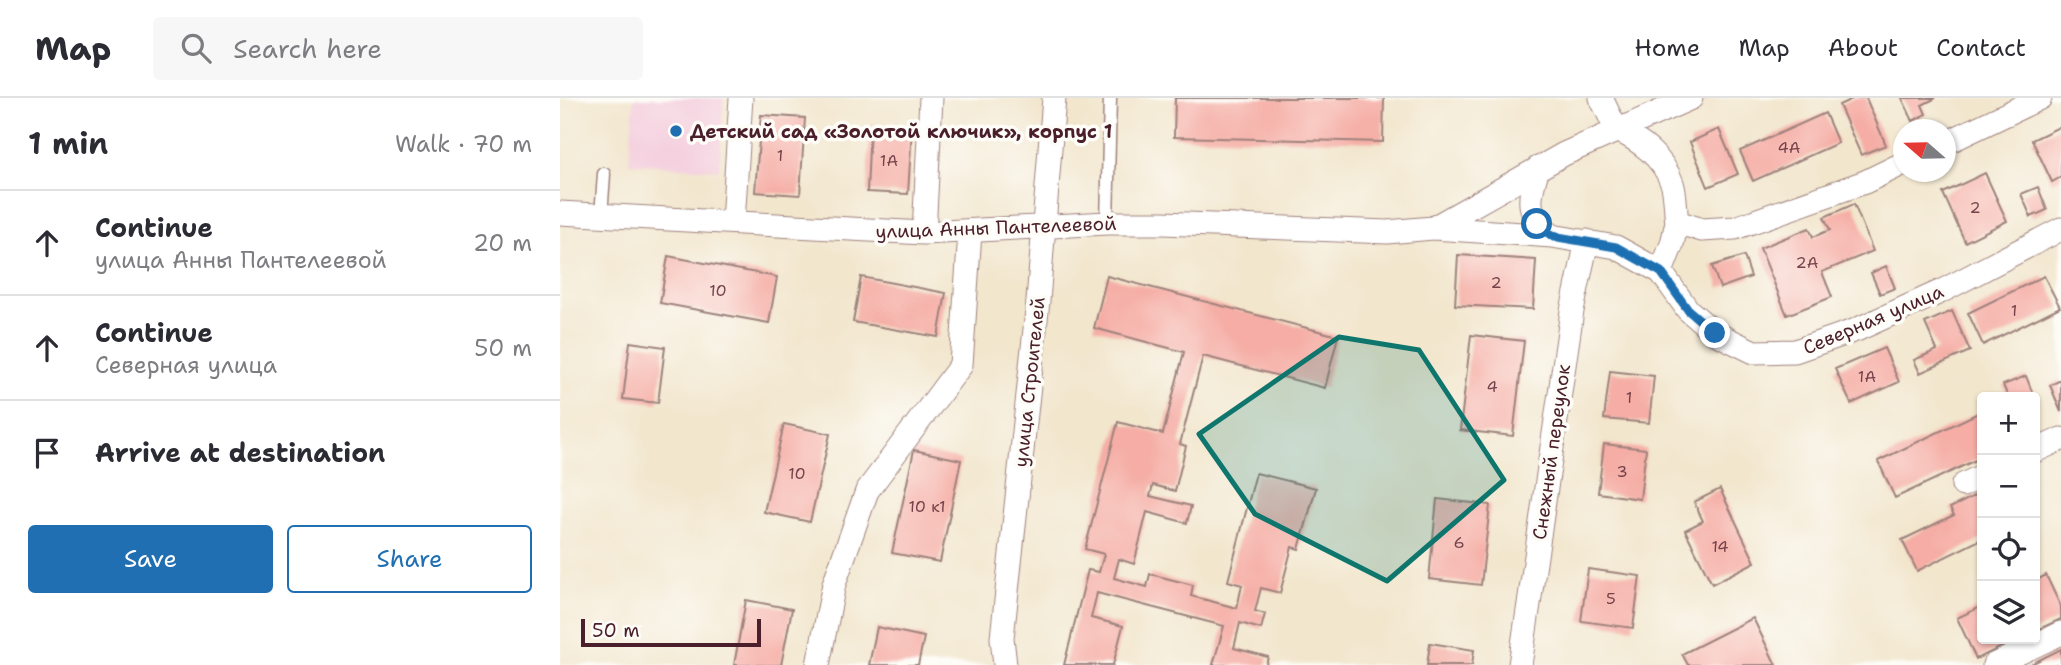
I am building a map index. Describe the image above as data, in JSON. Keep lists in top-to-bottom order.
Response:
{
  "streets": {
    "street": [
      "улица Анны Пантелеевой",
      "Северная улица",
      "улица Строителей",
      "Снежный переулок"
    ]
  },
  "crossings": [
    ["улица Анны Пантелеевой", "Северная улица"],
    ["улица Анны Пантелеевой", "улица Строителей"],
    ["улица Анны Пантелеевой", "Снежный переулок"],
    ["Северная улица", "Снежный переулок"]
  ],
  "places": ["Детский сад «Золотой ключик», корпус 1"],
  "house_numbers": [
    "4А",
    "1",
    "1А",
    "2",
    "2А",
    "2",
    "10",
    "1",
    "1А",
    "4",
    "1",
    "3",
    "10",
    "10 к1",
    "6",
    "14",
    "5"
  ],
  "scale_bar": "50 m",
  "north": "left",
  "page": {
    "header": "Map",
    "search": "Search here",
    "nav": [
      "Home",
      "Map",
      "About",
      "Contact"
    ],
    "heading": ["1 min", "Walk · 70 m"],
    "list": [
      ["Continue", "улица Анны Пантелеевой", "20 m"],
      ["Continue", "Северная улица", "50 m"],
      "Arrive at destination"
    ],
    "map_buttons": ["+", "−"],
    "buttons": ["Save", "Share"],
    "scale": "50 m"
  }
}
